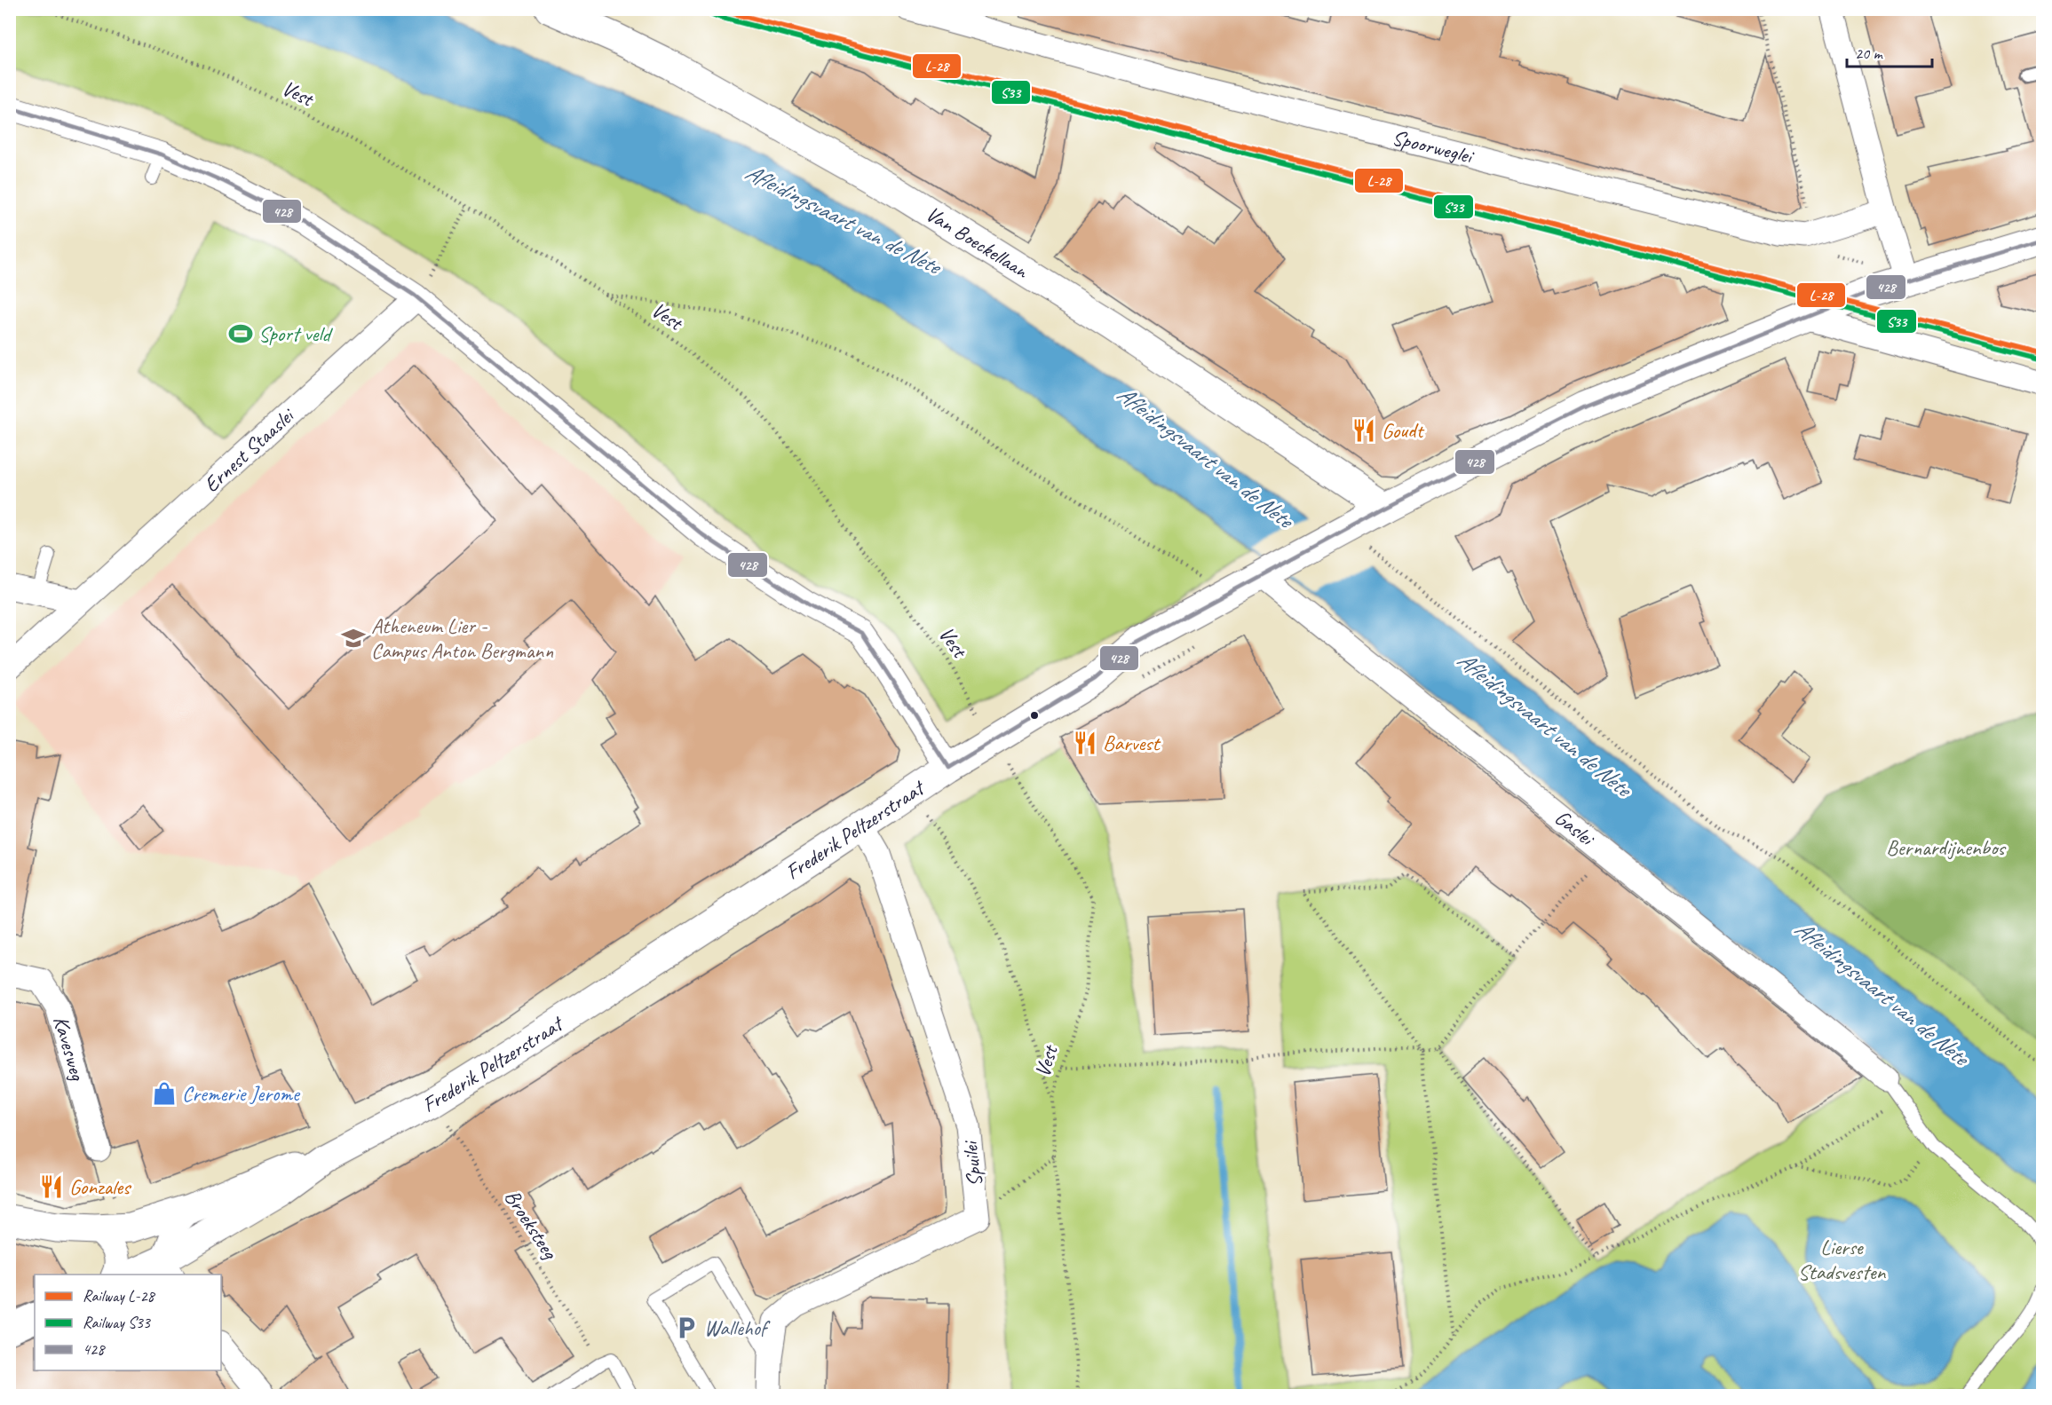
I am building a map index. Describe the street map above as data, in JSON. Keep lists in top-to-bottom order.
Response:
{
  "streets": {
    "street": [
      "Spoorweglei",
      "Van Boeckellaan",
      "Ernest Staaslei",
      "Gaslei",
      "Frederik Peltzerstraat",
      "Kavesweg",
      "Spuilei"
    ],
    "path": ["Vest", "Broeksteeg"]
  },
  "crossings": [
    ["Vest", "Frederik Peltzerstraat"],
    ["Van Boeckellaan", "Frederik Peltzerstraat"],
    ["Gaslei", "Frederik Peltzerstraat"],
    ["Frederik Peltzerstraat", "Spuilei"],
    ["Frederik Peltzerstraat", "Broeksteeg"]
  ],
  "water": ["Afleidingsvaart van de Nete"],
  "parks": ["Bernardijnenbos", "Lierse Stadsvesten"],
  "places": {
    "sports": ["Sport veld"],
    "restaurant": ["Goudt", "Barvest", "Gonzales"],
    "school or university": ["Atheneum Lier - Campus Anton Bergmann"],
    "shop": ["Cremerie Jerome"],
    "parking": ["Wallehof"]
  },
  "lines": ["rail line L-28", "rail line S33", "transit line 428"],
  "legend": ["Railway L-28", "Railway S33", "428"],
  "scale_bar": "20 m"
}
